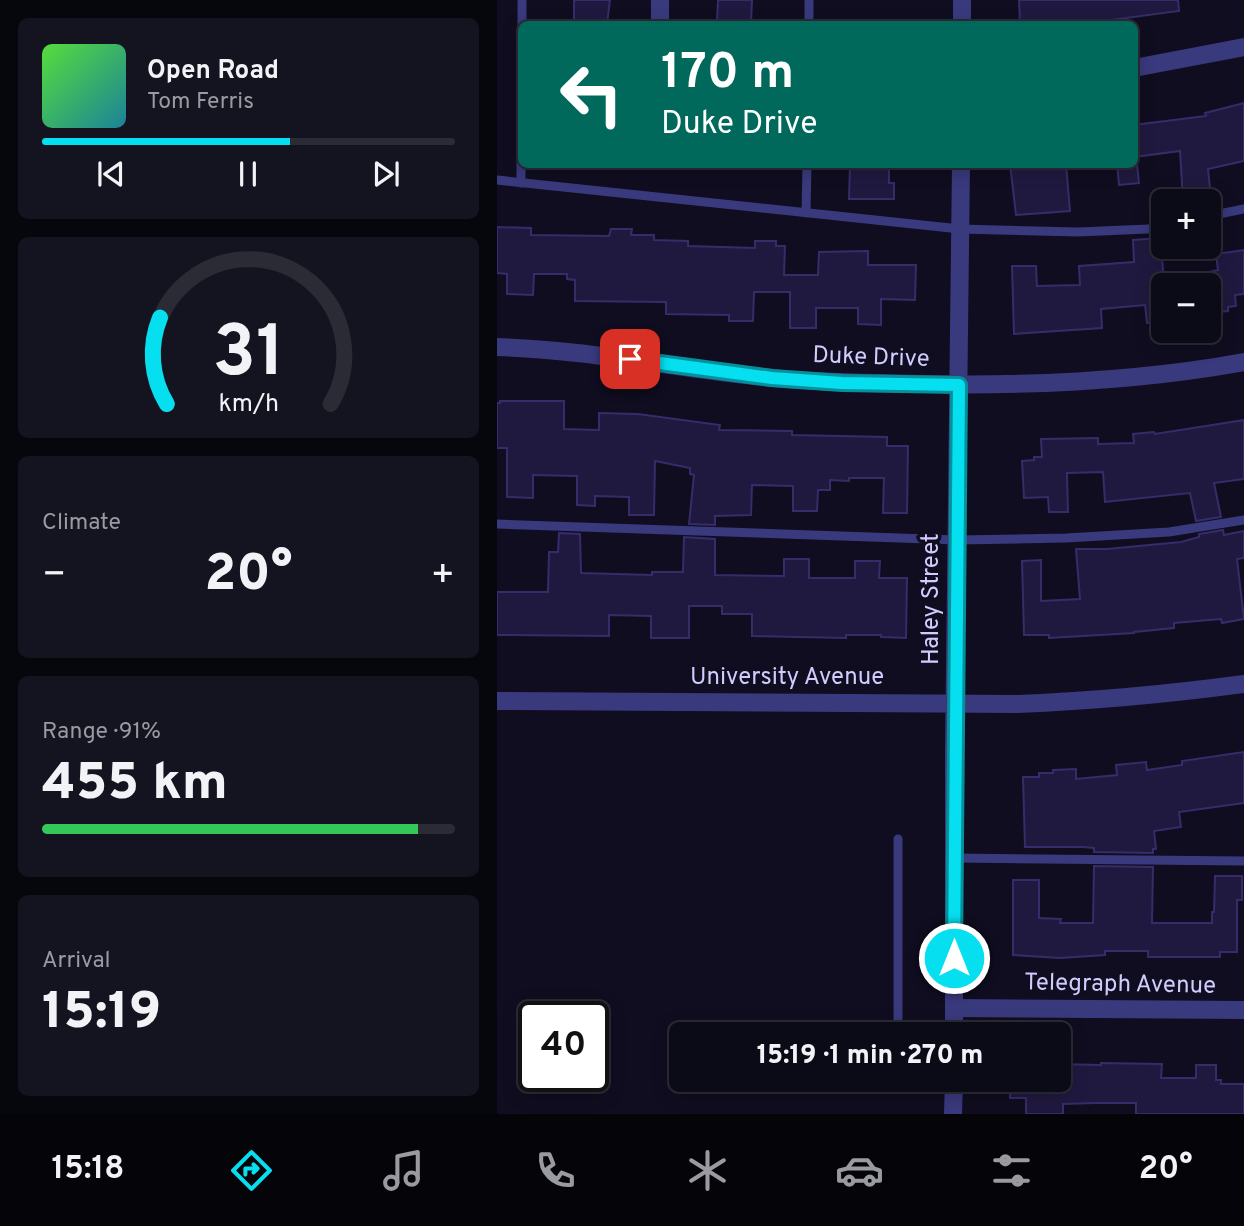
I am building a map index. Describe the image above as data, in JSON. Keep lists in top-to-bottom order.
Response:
{
  "streets": {
    "street": [
      "Duke Drive",
      "Haley Street",
      "University Avenue",
      "Telegraph Avenue"
    ]
  },
  "crossings": [
    ["Duke Drive", "Haley Street"],
    ["Haley Street", "University Avenue"],
    ["Haley Street", "Telegraph Avenue"]
  ],
  "page": {
    "turn": ["170 m", "Duke Drive"],
    "song": ["Open Road", "Tom Ferris"],
    "map_buttons": ["+", "−"],
    "tile": [
      "Climate",
      ["Range · 91%", "455 km"],
      ["Arrival", "15:19"]
    ],
    "heat": ["−", "20°", "+"],
    "limit": "40",
    "trip": "15:19 · 1 min · 270 m",
    "tabs": ["15:18", "20°"],
    "gauge": ["31", "km/h"]
  }
}
